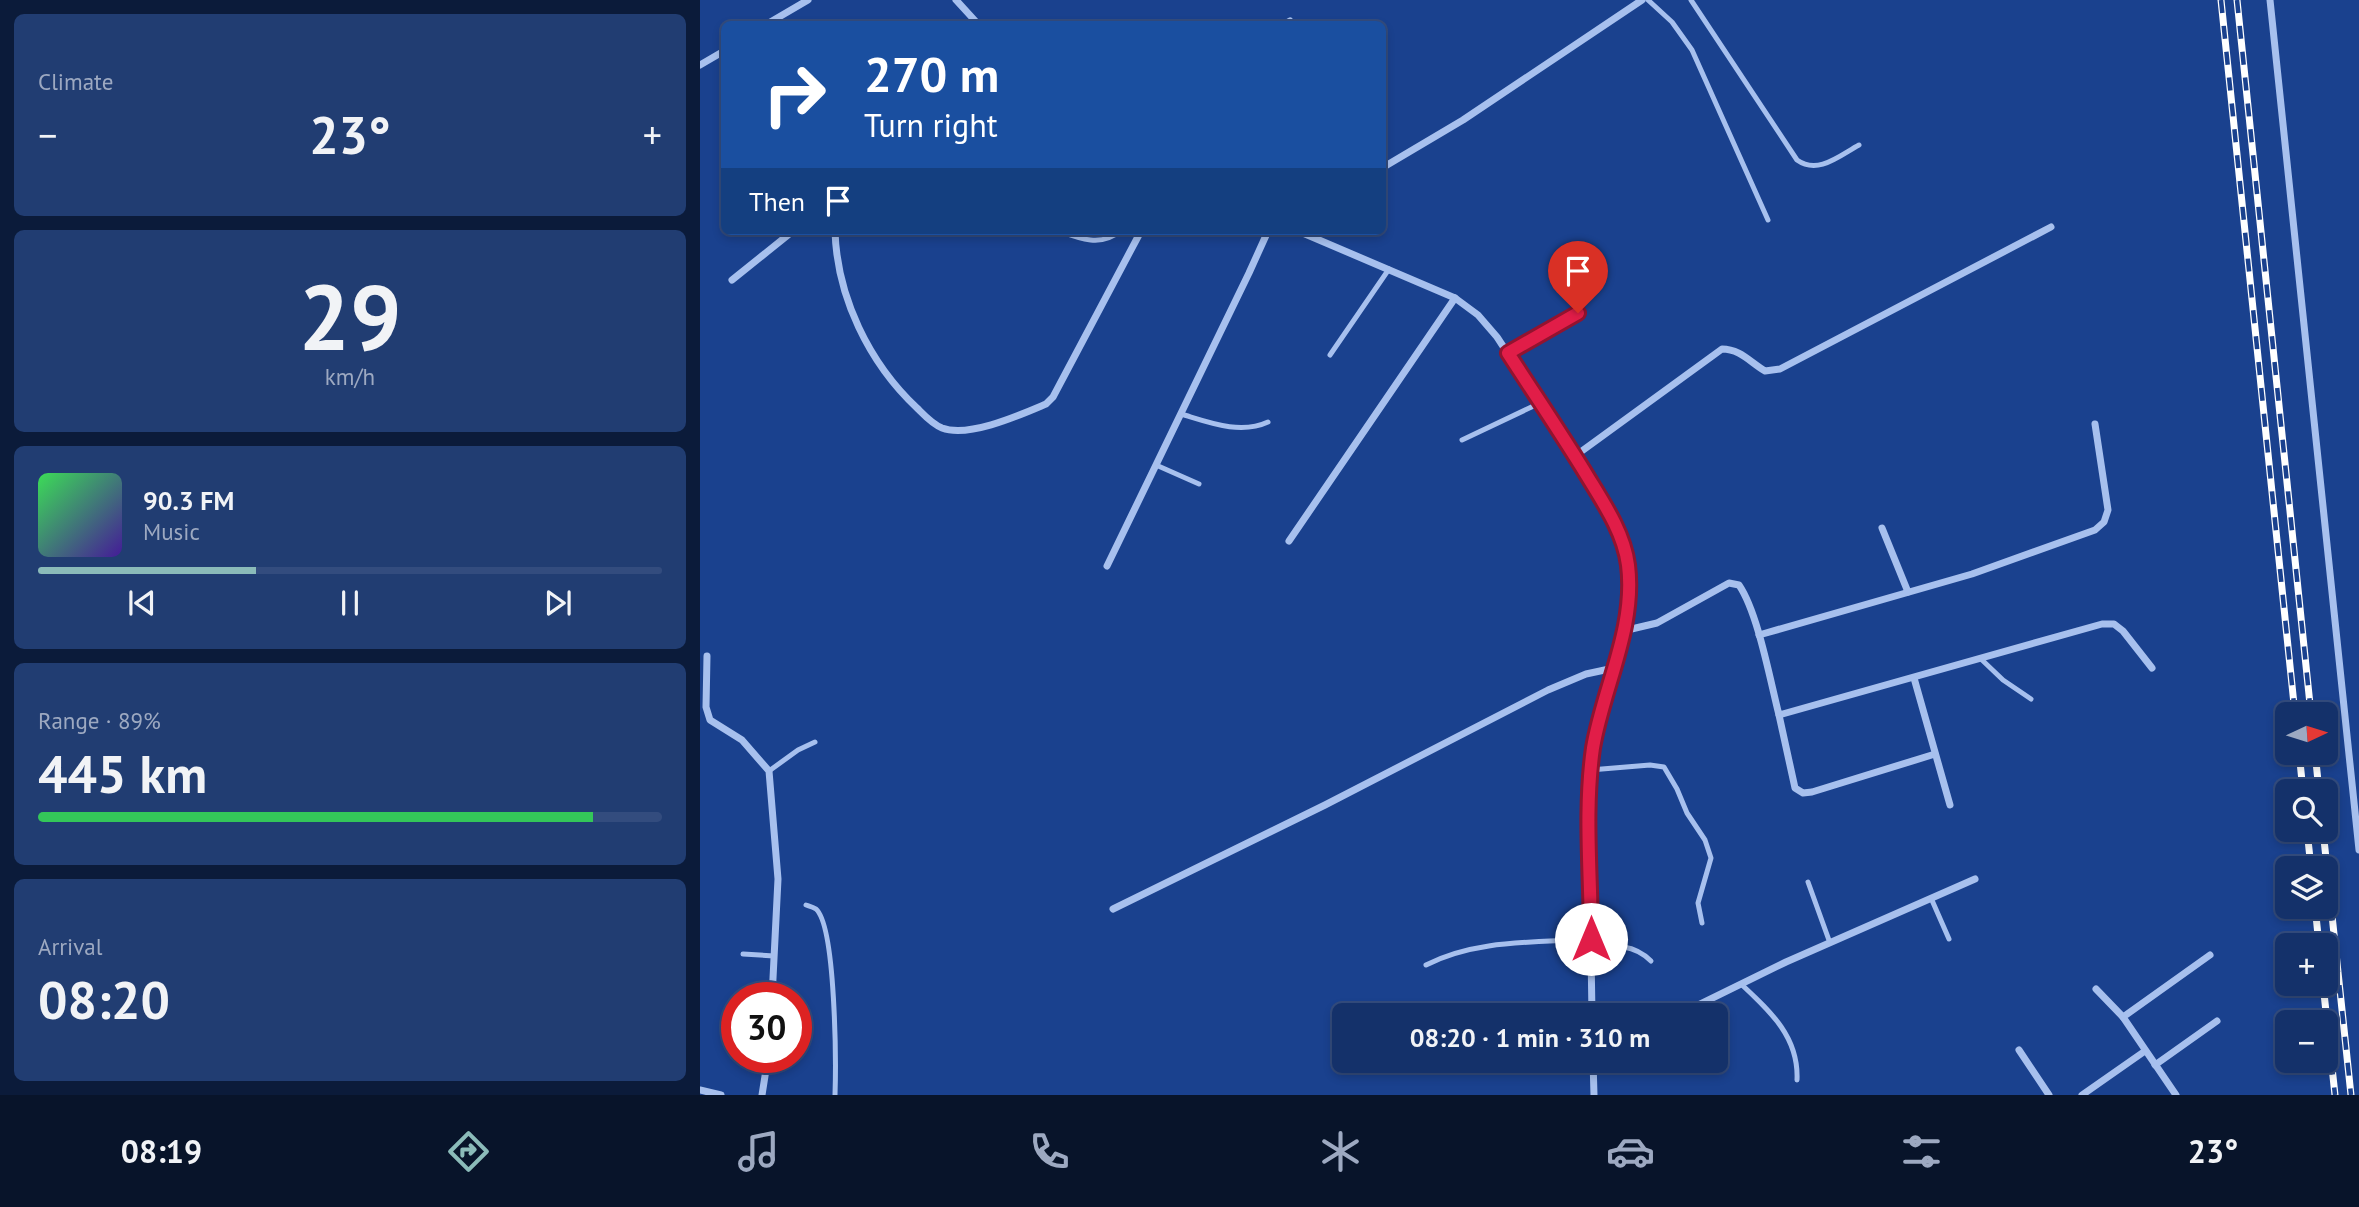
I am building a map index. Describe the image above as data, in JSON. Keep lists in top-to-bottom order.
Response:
{
  "north": "right",
  "page": {
    "tile": [
      "Climate",
      ["29", "km/h"],
      ["Range · 89%", "445 km"],
      ["Arrival", "08:20"]
    ],
    "turn": ["270 m", "Turn right"],
    "heat": ["−", "23°", "+"],
    "then": "Then",
    "song": ["90.3 FM", "Music"],
    "map_buttons": ["+", "−"],
    "limit": "30",
    "trip": "08:20 · 1 min · 310 m",
    "tabs": ["08:19", "23°"]
  }
}
